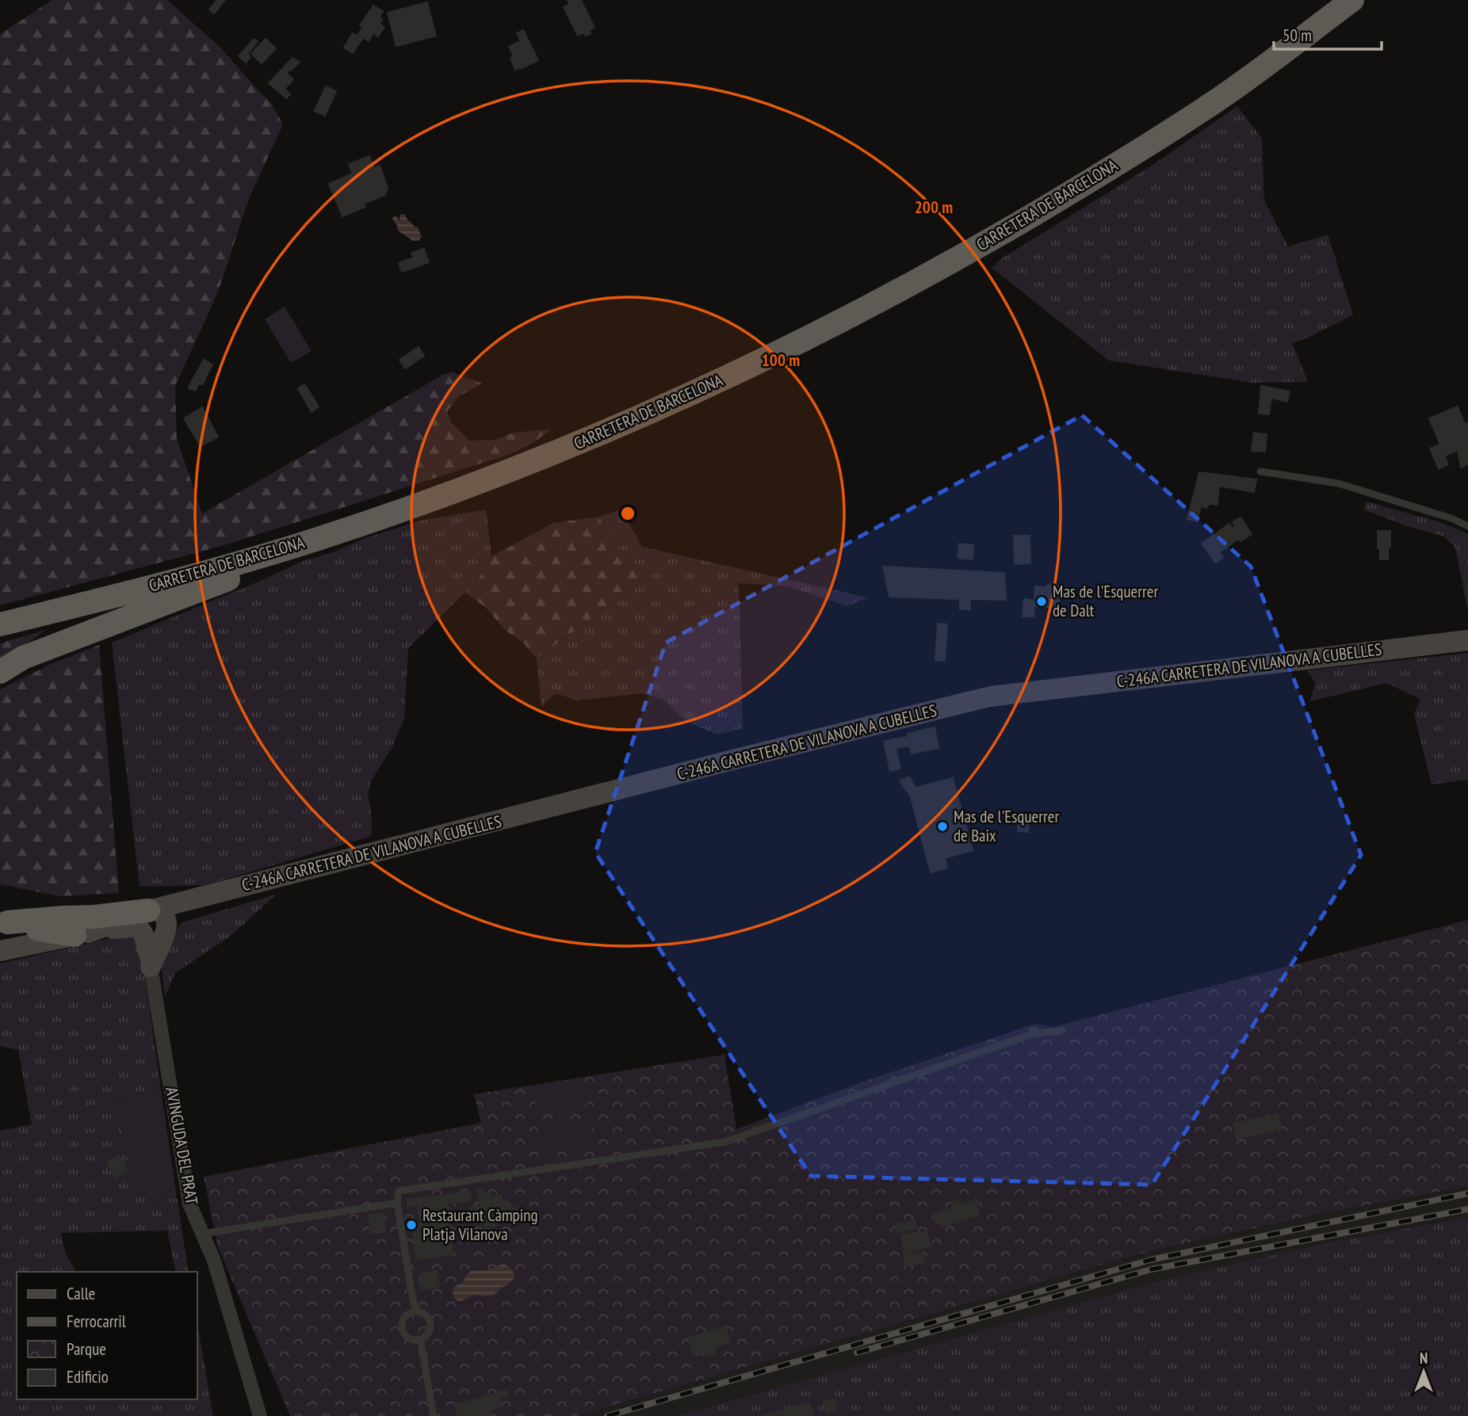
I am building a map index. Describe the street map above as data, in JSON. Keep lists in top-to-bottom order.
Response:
{
  "streets": {
    "highway": ["CARRETERA DE BARCELONA"],
    "main road": ["C-246A CARRETERA DE VILANOVA A CUBELLES"],
    "street": ["AVINGUDA DEL PRAT"]
  },
  "places": ["Mas de l'Esquerrer de Dalt", "Mas de l'Esquerrer de Baix", "Restaurant Càmping Platja Vilanova"],
  "legend": [
    "Calle",
    "Ferrocarril",
    "Parque",
    "Edificio"
  ],
  "scale_bar": "50 m",
  "north": "top",
  "rings": ["200 m", "100 m"]
}
